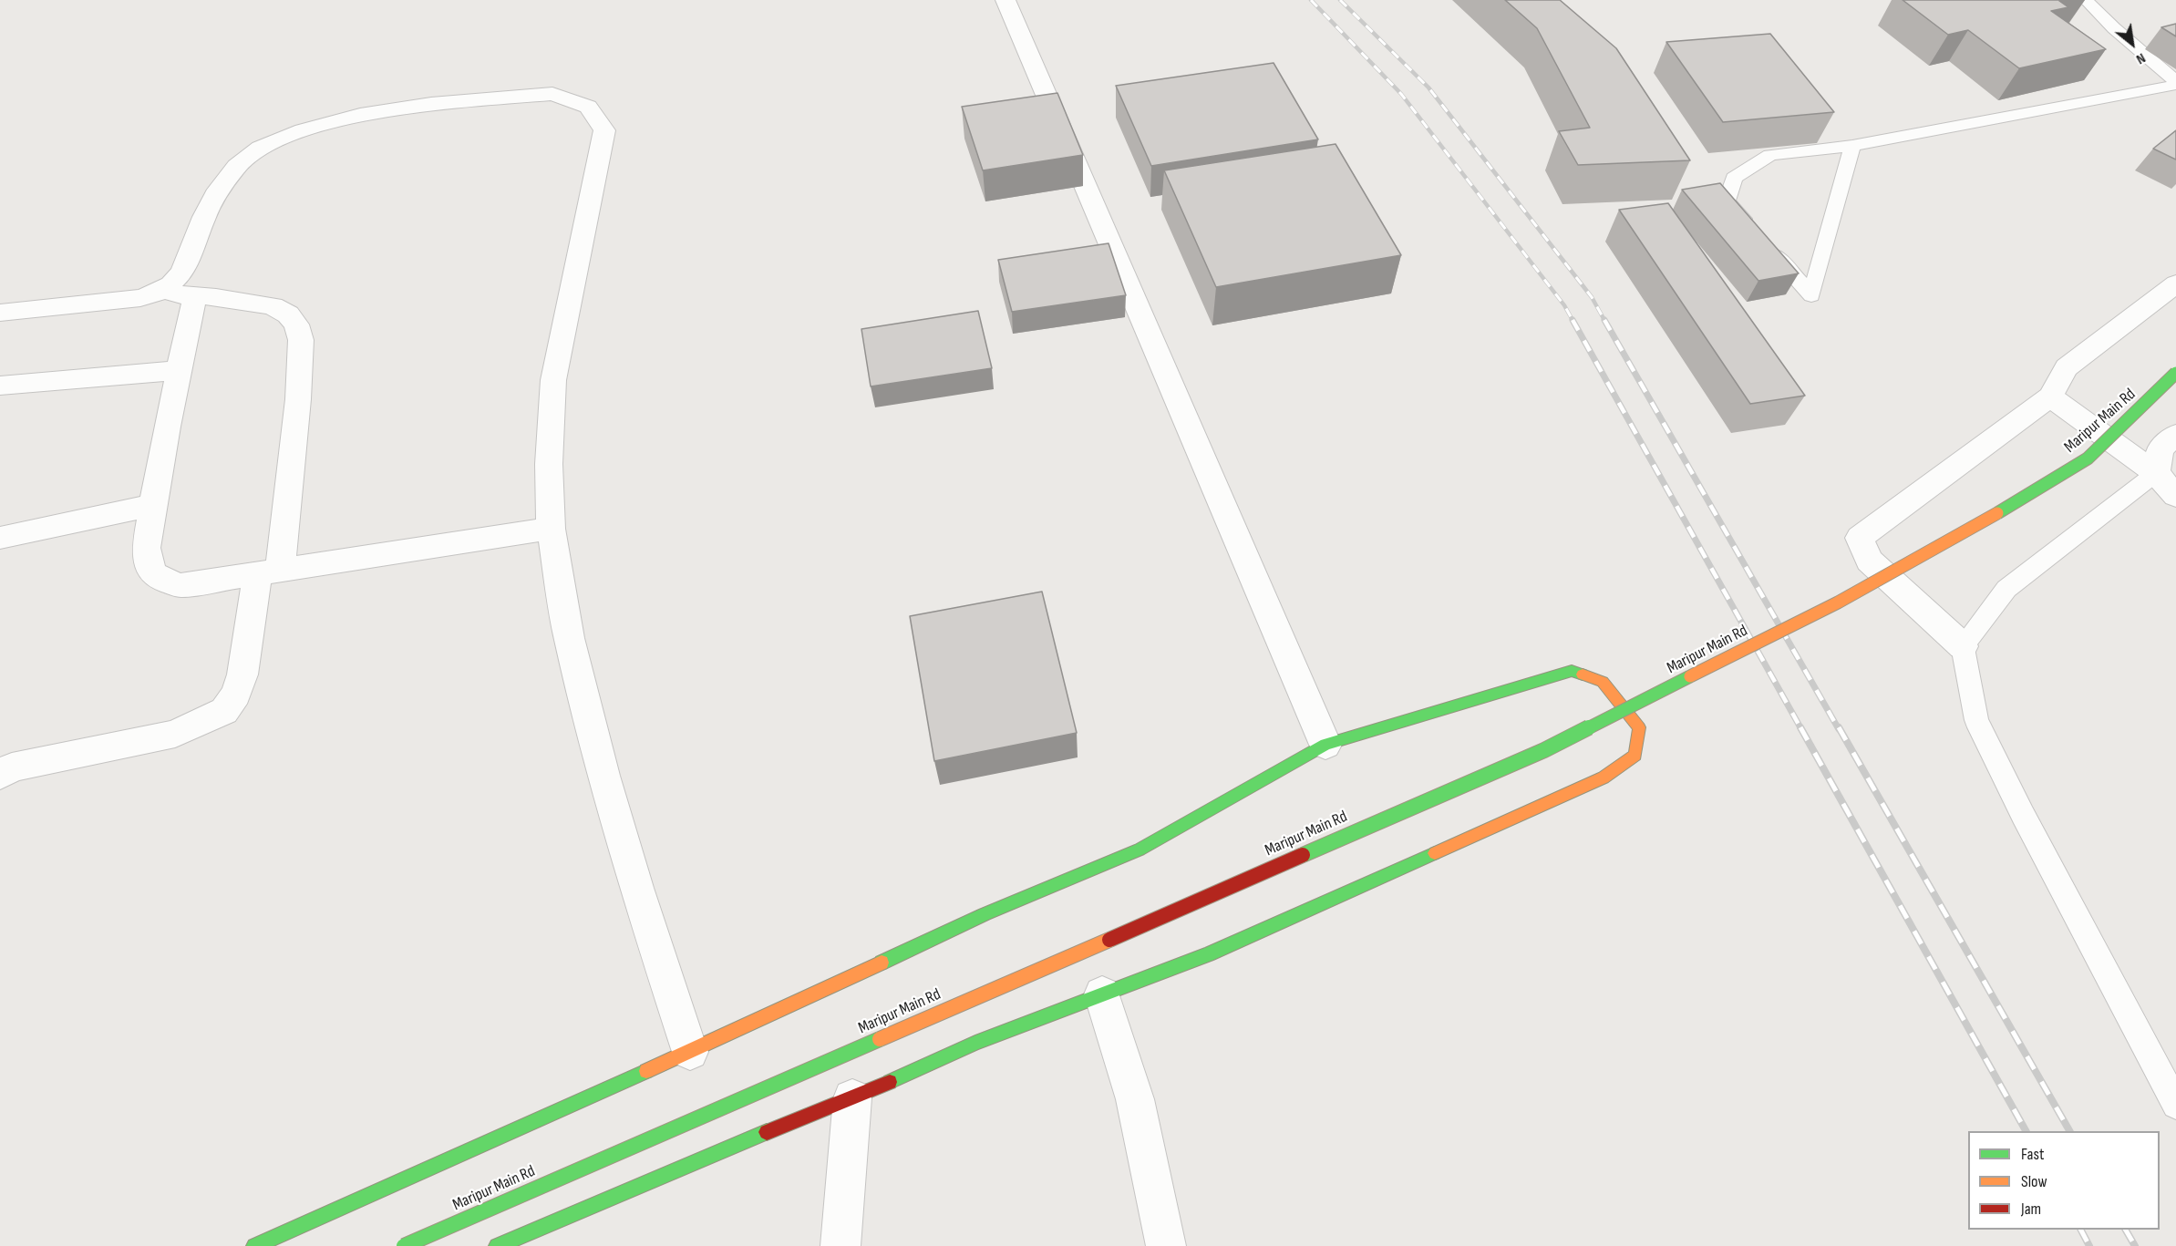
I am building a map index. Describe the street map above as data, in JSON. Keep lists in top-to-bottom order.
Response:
{
  "streets": {
    "street": ["Maripur Main Rd"]
  },
  "legend": ["Fast", "Slow", "Jam"],
  "north": "bottom right"
}
